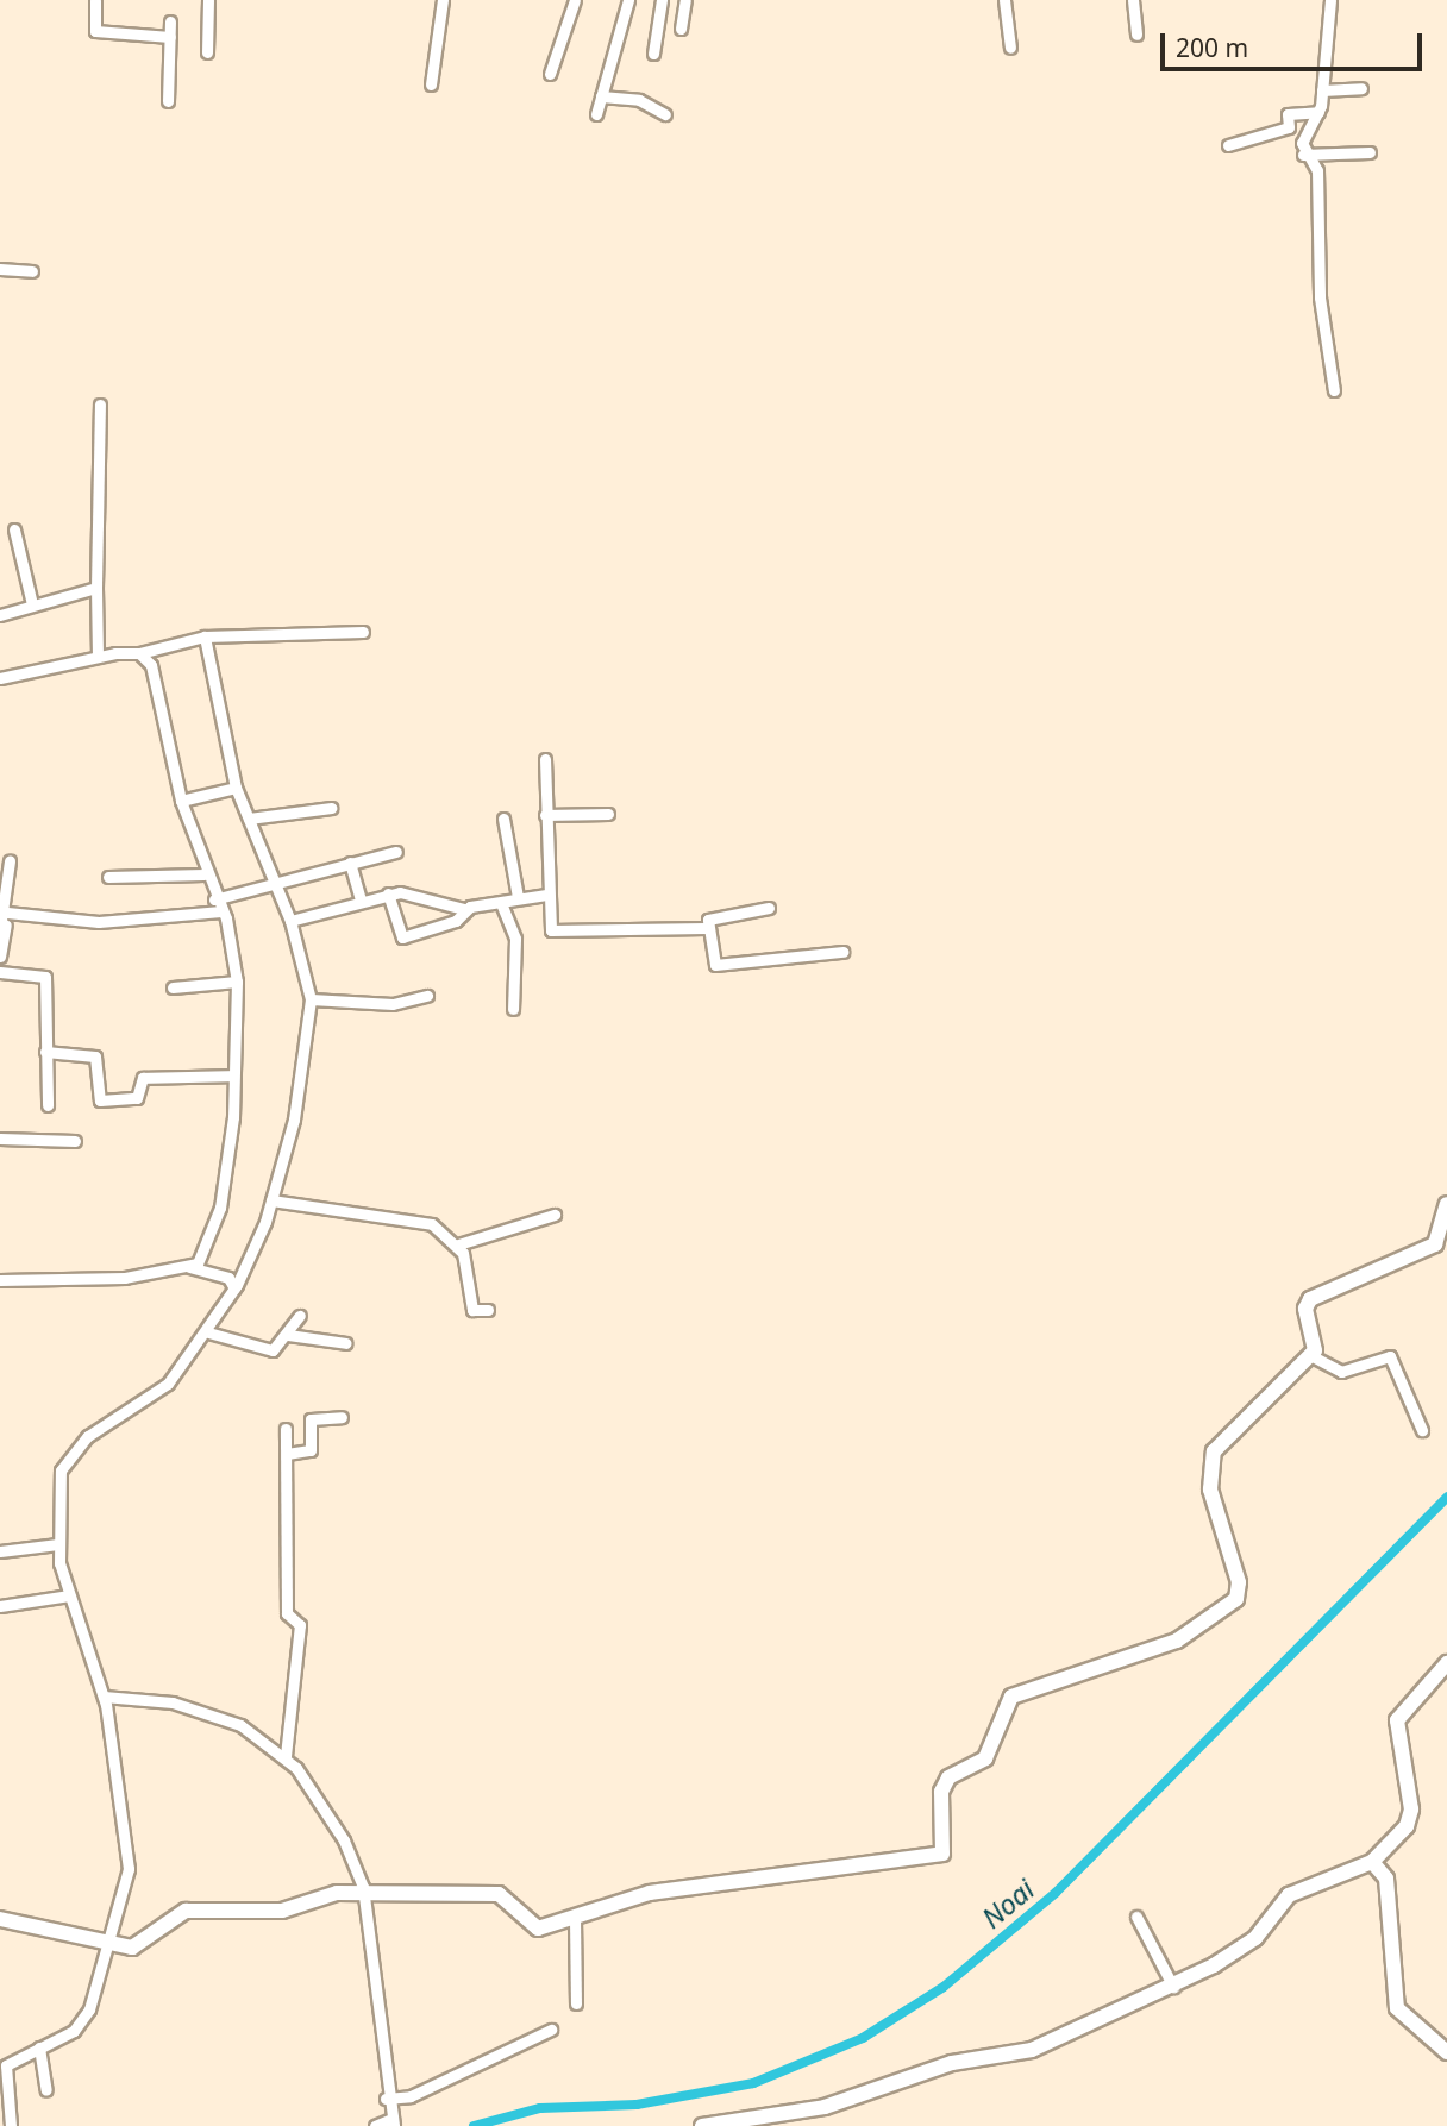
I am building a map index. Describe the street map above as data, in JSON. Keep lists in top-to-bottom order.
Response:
{
  "water": ["Noai"],
  "scale_bar": "200 m"
}
